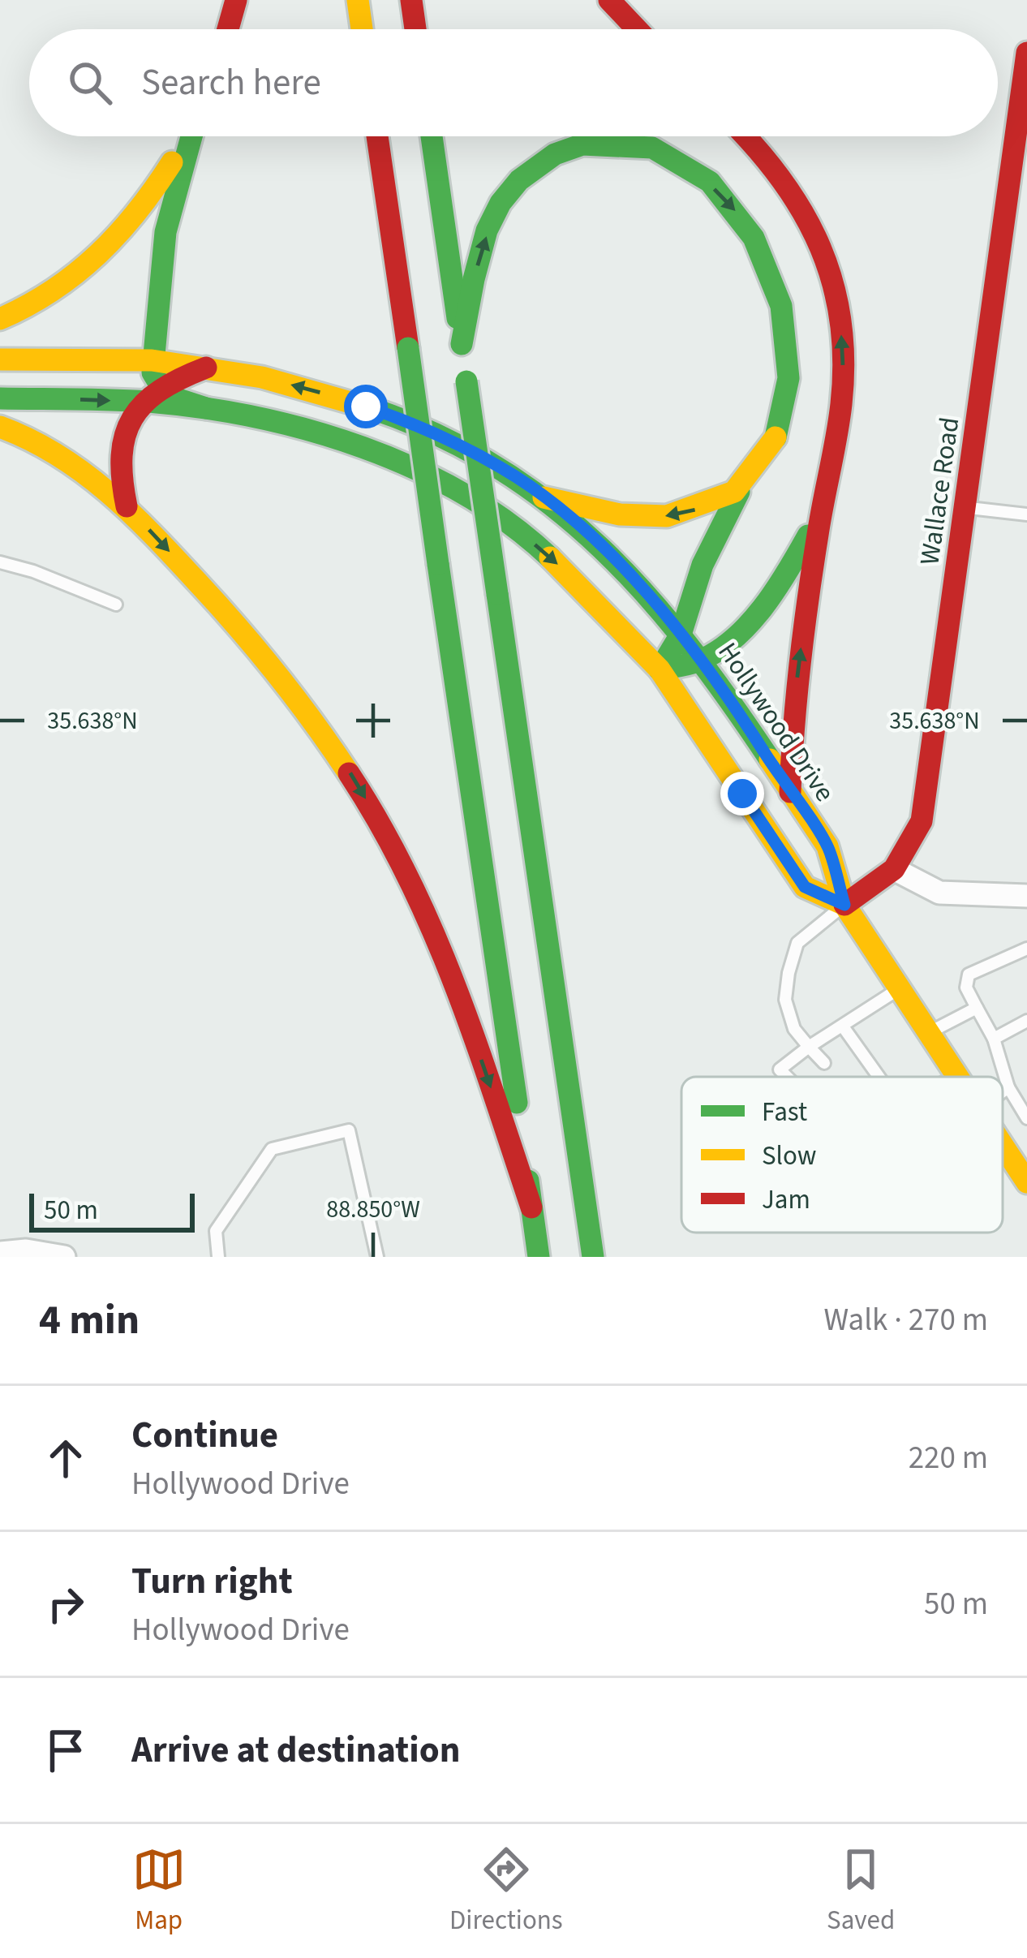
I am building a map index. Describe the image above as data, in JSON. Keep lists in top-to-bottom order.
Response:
{
  "streets": {
    "main road": ["Wallace Road", "Hollywood Drive"]
  },
  "crossings": [
    ["Wallace Road", "Hollywood Drive"]
  ],
  "legend": ["Fast", "Slow", "Jam"],
  "scale_bar": "50 m",
  "page": {
    "search": "Search here",
    "scale": "50 m",
    "heading": ["4 min", "Walk · 270 m"],
    "list": [
      ["Continue", "Hollywood Drive", "220 m"],
      ["Turn right", "Hollywood Drive", "50 m"],
      "Arrive at destination"
    ],
    "nav": ["Map", "Directions", "Saved"]
  },
  "coordinates": ["35.638°N", "88.850°W"]
}
